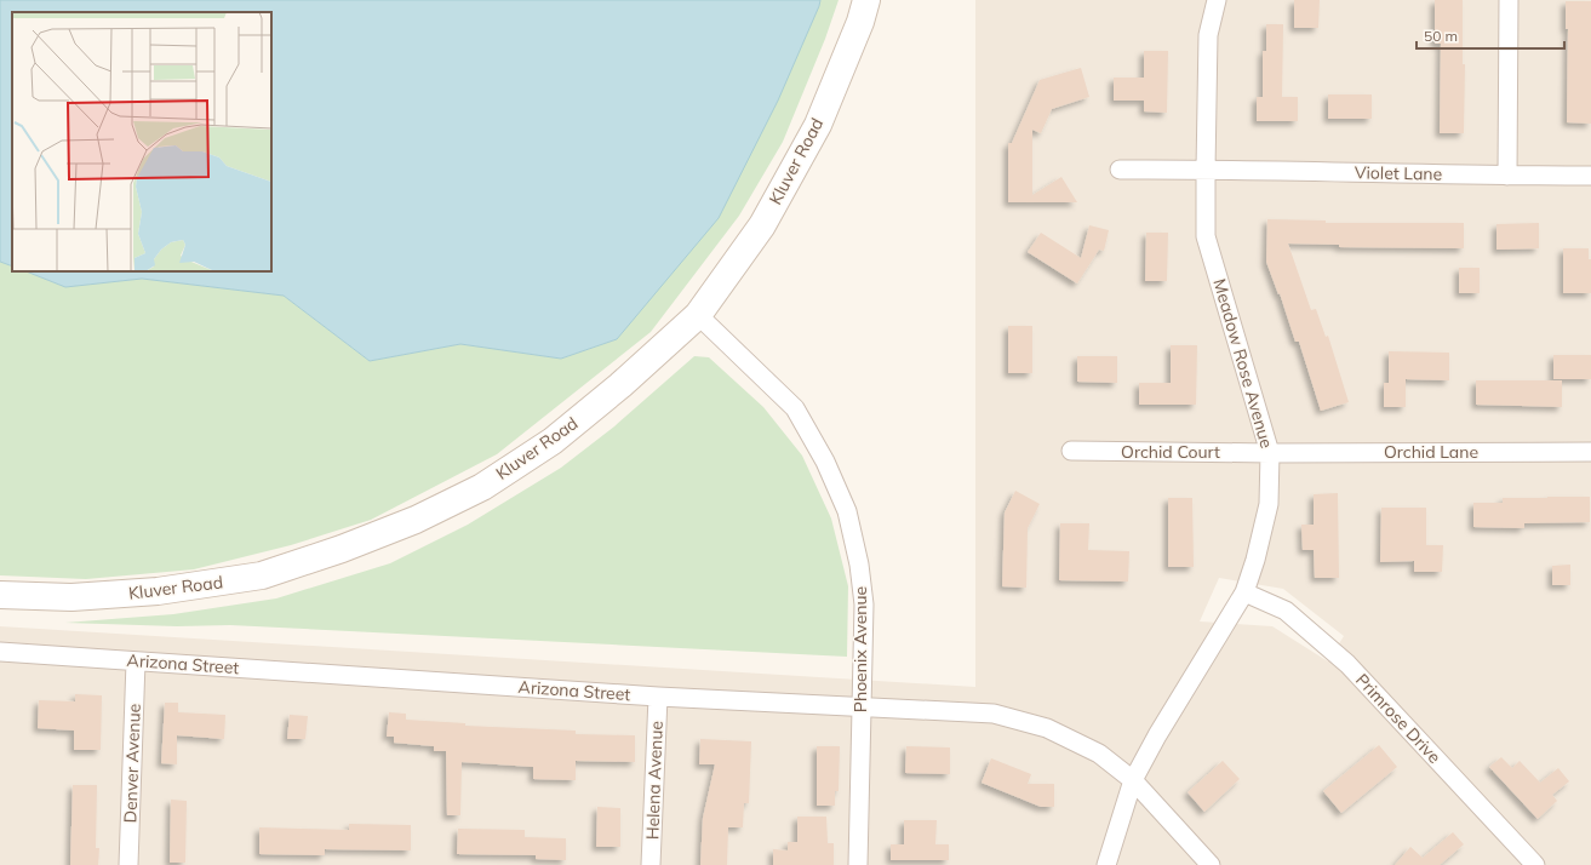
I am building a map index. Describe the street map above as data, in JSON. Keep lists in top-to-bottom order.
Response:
{
  "streets": {
    "street": [
      "Kluver Road",
      "Violet Lane",
      "Meadow Rose Avenue",
      "Orchid Court",
      "Orchid Lane",
      "Phoenix Avenue",
      "Arizona Street",
      "Primrose Drive",
      "Denver Avenue",
      "Helena Avenue"
    ]
  },
  "crossings": [
    ["Kluver Road", "Phoenix Avenue"],
    ["Violet Lane", "Meadow Rose Avenue"],
    ["Meadow Rose Avenue", "Orchid Court"],
    ["Meadow Rose Avenue", "Orchid Lane"],
    ["Meadow Rose Avenue", "Arizona Street"],
    ["Meadow Rose Avenue", "Primrose Drive"],
    ["Orchid Court", "Orchid Lane"],
    ["Phoenix Avenue", "Arizona Street"],
    ["Arizona Street", "Denver Avenue"],
    ["Arizona Street", "Helena Avenue"]
  ],
  "scale_bar": "50 m"
}
